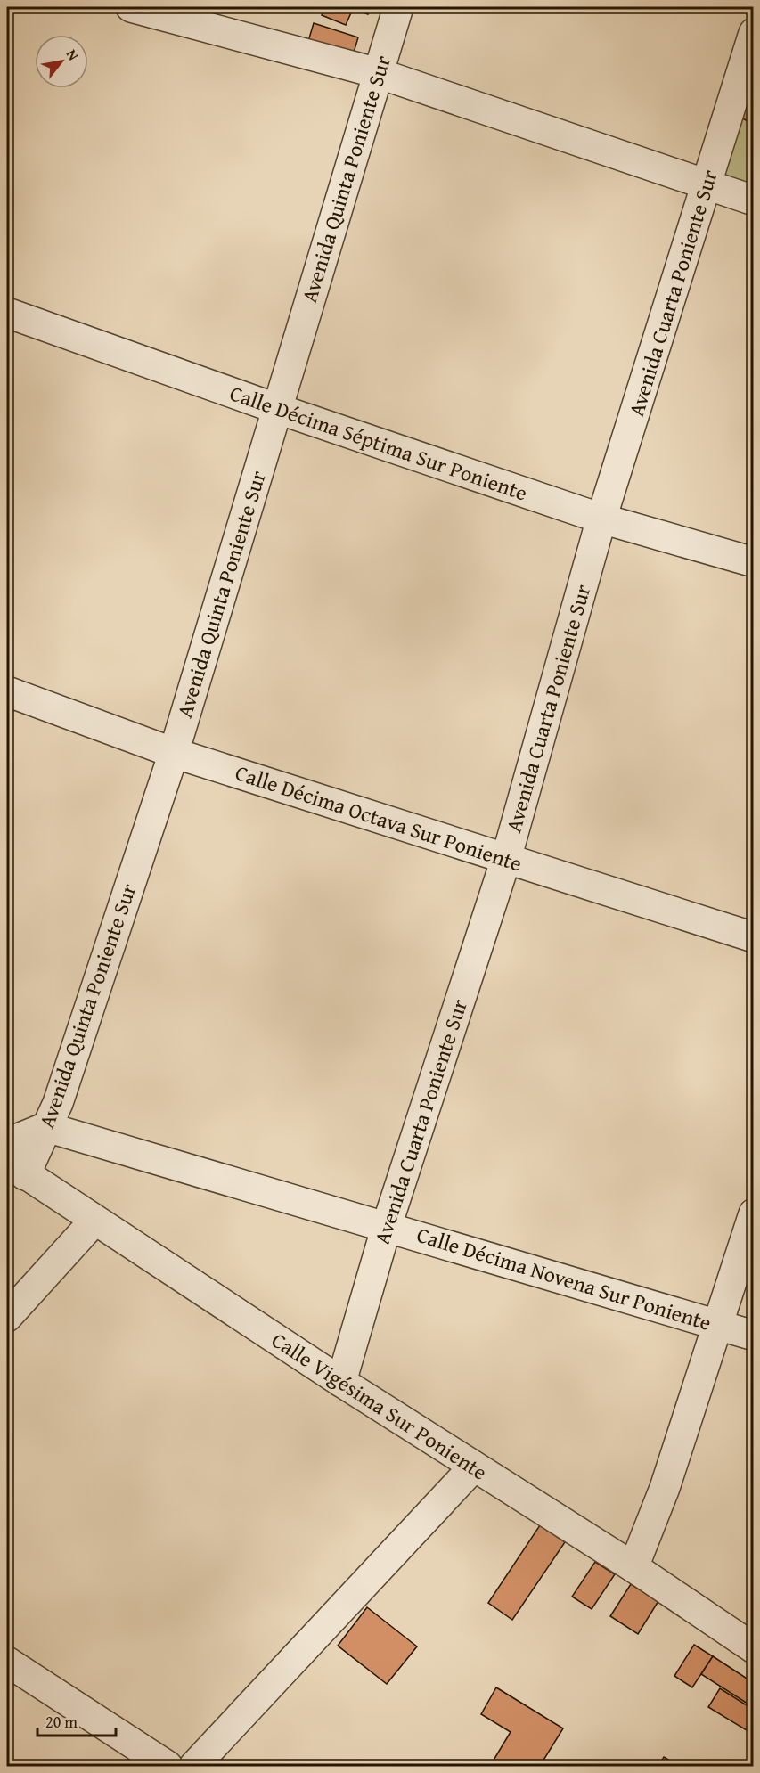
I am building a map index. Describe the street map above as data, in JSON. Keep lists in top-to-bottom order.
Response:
{
  "streets": {
    "street": [
      "Avenida Quinta Poniente Sur",
      "Avenida Cuarta Poniente Sur",
      "Calle Décima Séptima Sur Poniente",
      "Calle Décima Octava Sur Poniente",
      "Calle Décima Novena Sur Poniente",
      "Calle Vigésima Sur Poniente"
    ]
  },
  "crossings": [
    ["Avenida Quinta Poniente Sur", "Calle Décima Séptima Sur Poniente"],
    ["Avenida Quinta Poniente Sur", "Calle Décima Octava Sur Poniente"],
    ["Avenida Quinta Poniente Sur", "Calle Décima Novena Sur Poniente"],
    ["Avenida Quinta Poniente Sur", "Calle Vigésima Sur Poniente"],
    ["Avenida Cuarta Poniente Sur", "Calle Décima Séptima Sur Poniente"],
    ["Avenida Cuarta Poniente Sur", "Calle Décima Octava Sur Poniente"],
    ["Avenida Cuarta Poniente Sur", "Calle Décima Novena Sur Poniente"],
    ["Avenida Cuarta Poniente Sur", "Calle Vigésima Sur Poniente"]
  ],
  "scale_bar": "20 m",
  "north": "top right"
}
